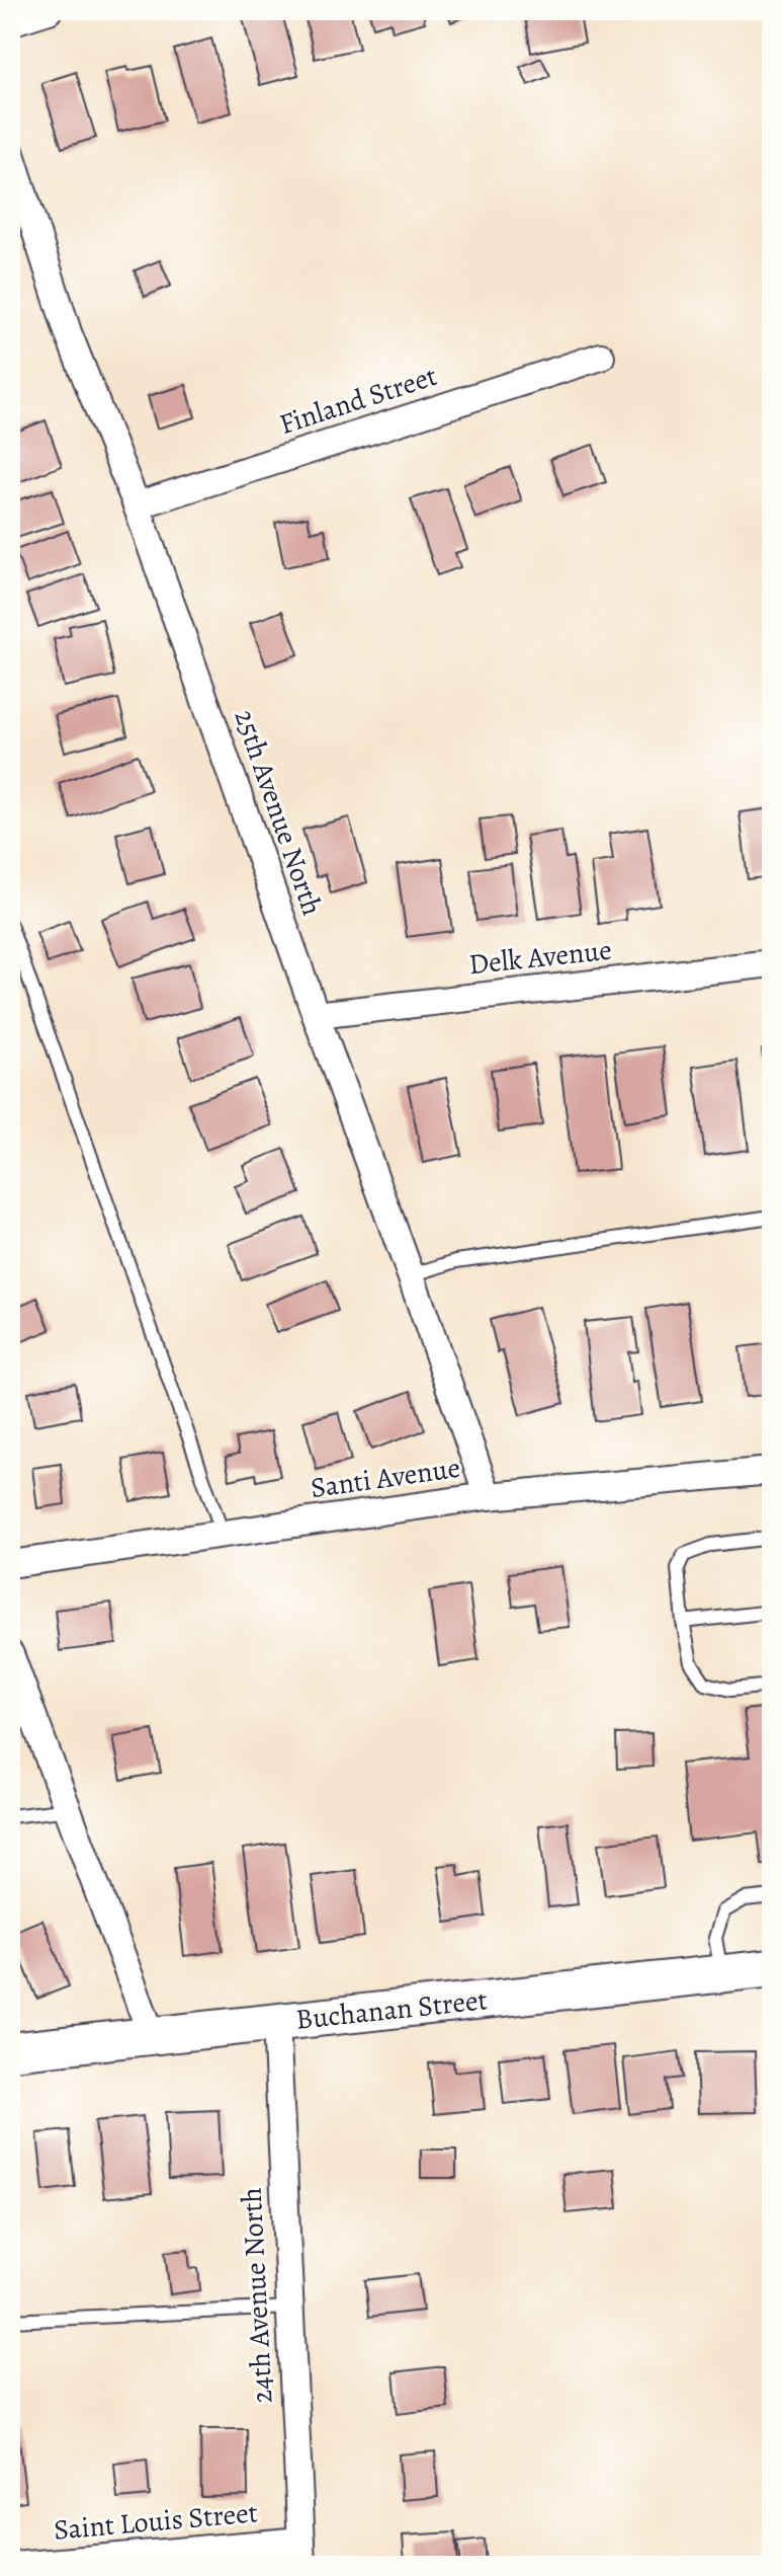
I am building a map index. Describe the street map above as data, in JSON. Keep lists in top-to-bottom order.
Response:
{
  "streets": {
    "street": [
      "Finland Street",
      "25th Avenue North",
      "Delk Avenue",
      "Santi Avenue",
      "Buchanan Street",
      "24th Avenue North",
      "Saint Louis Street"
    ]
  },
  "crossings": [
    ["Finland Street", "25th Avenue North"],
    ["25th Avenue North", "Delk Avenue"],
    ["25th Avenue North", "Santi Avenue"],
    ["Buchanan Street", "24th Avenue North"],
    ["24th Avenue North", "Saint Louis Street"]
  ]
}
